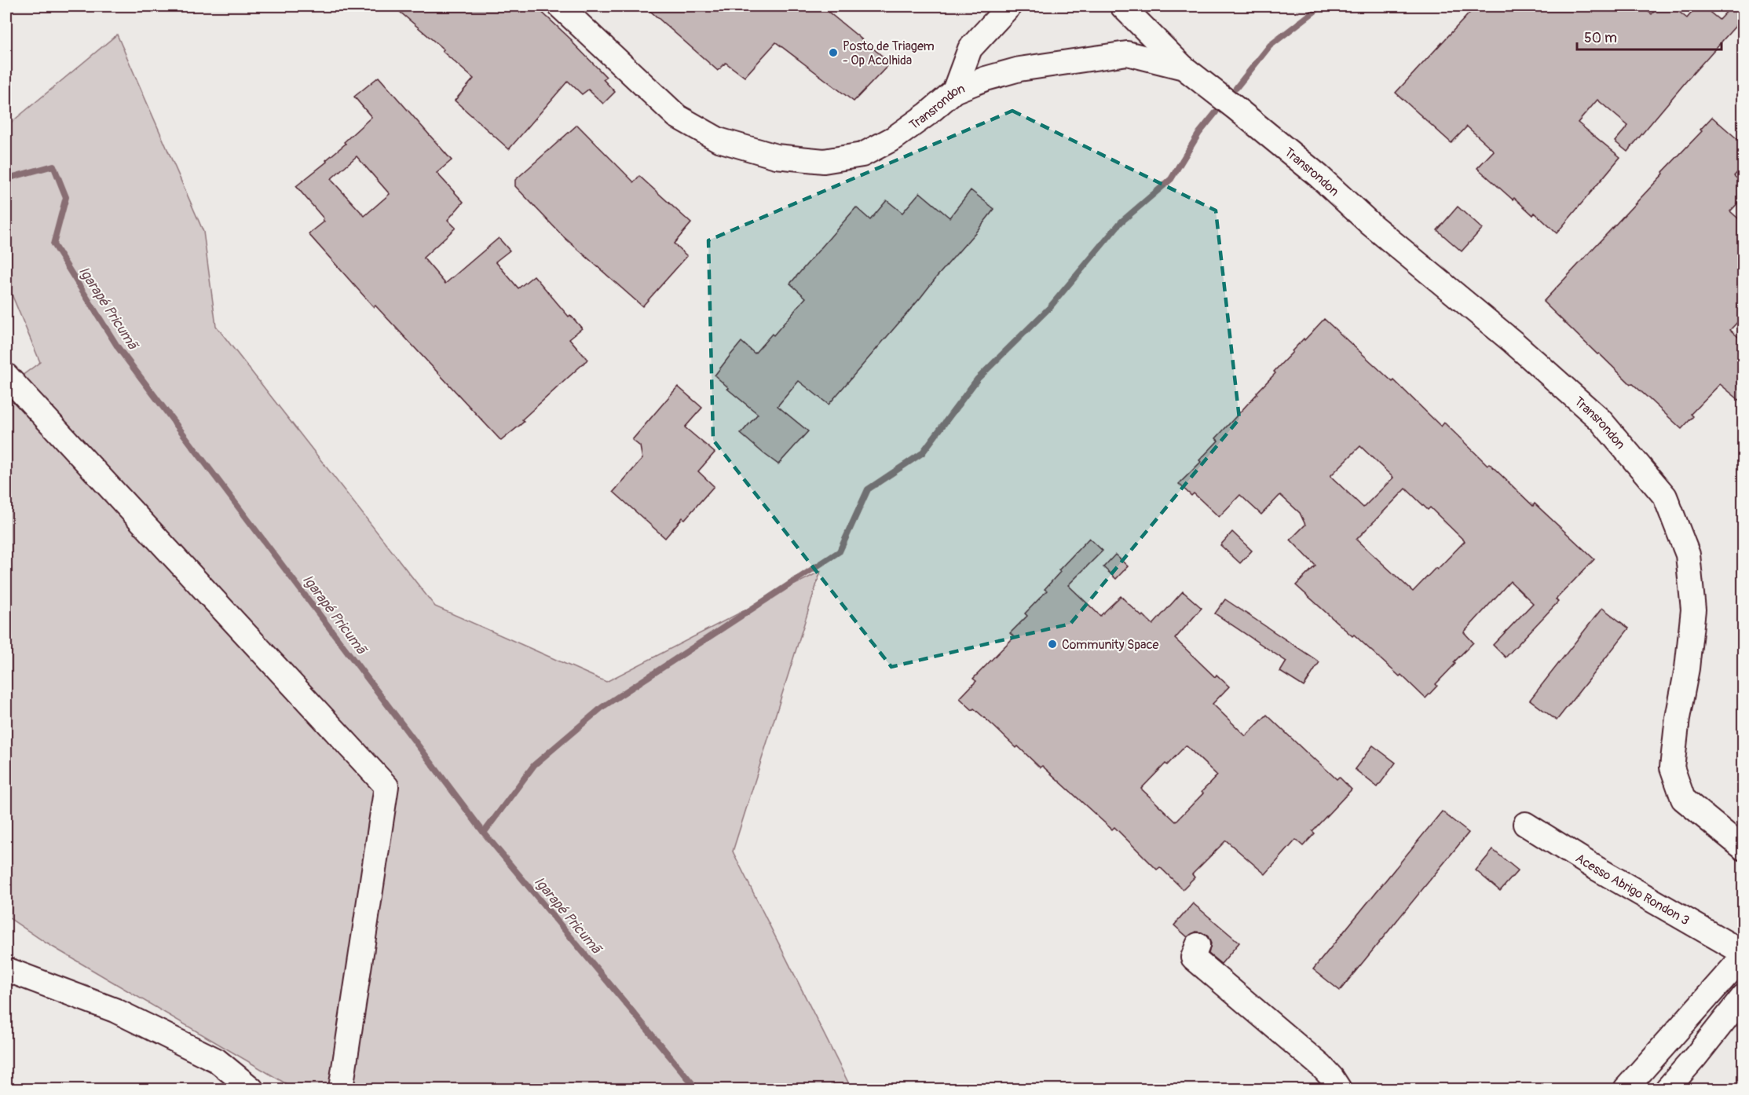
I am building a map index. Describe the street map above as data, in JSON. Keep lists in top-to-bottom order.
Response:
{
  "streets": {
    "street": ["Transrondon", "Acesso Abrigo Rondon 3"]
  },
  "water": ["Igarapé Pricumã"],
  "places": ["Posto de Triagem - Op Acolhida", "Community Space"],
  "scale_bar": "50 m"
}
